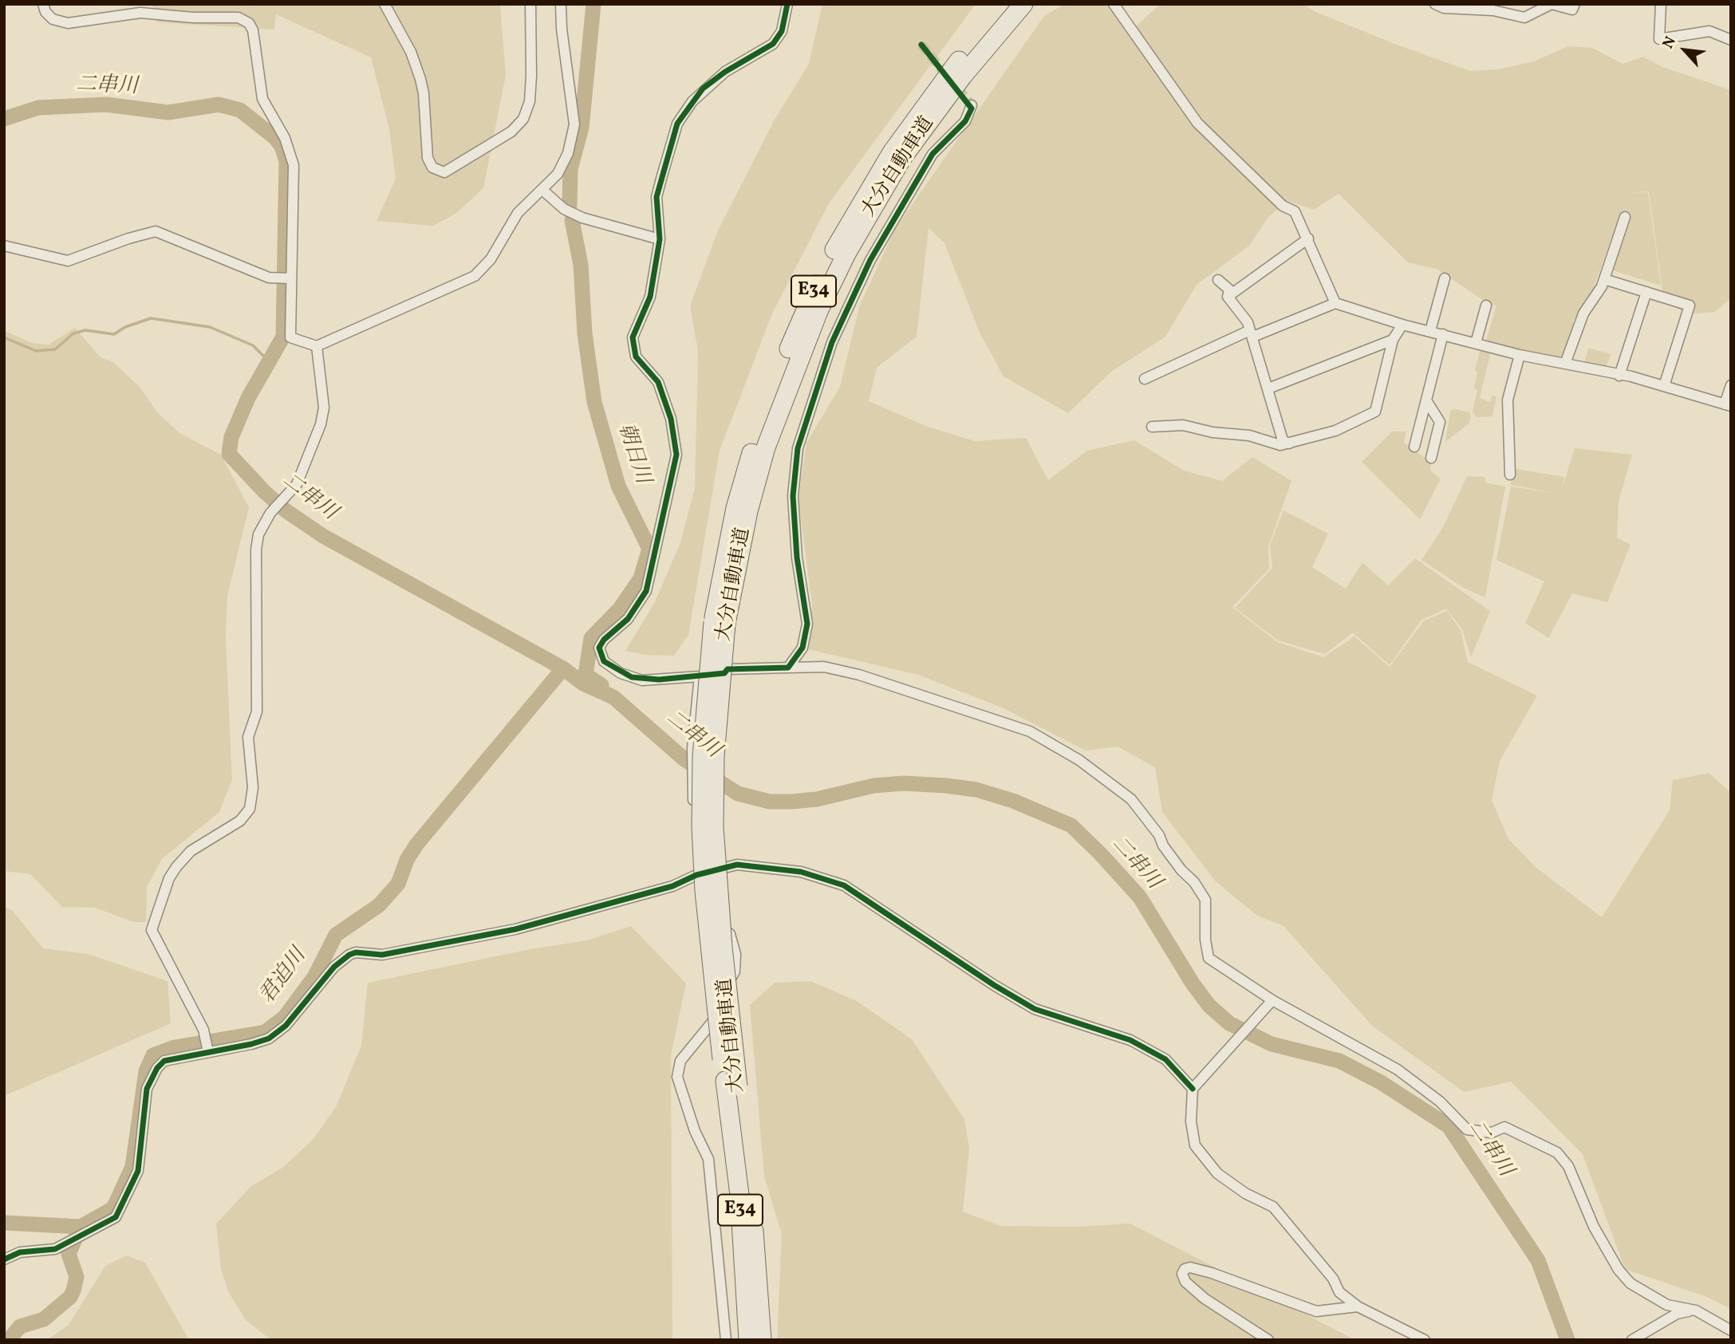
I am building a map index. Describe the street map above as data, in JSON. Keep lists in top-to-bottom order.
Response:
{
  "streets": {
    "highway": ["大分自動車道", "E34"]
  },
  "water": ["二串川", "朝日川", "君迫川"],
  "north": "top left"
}
